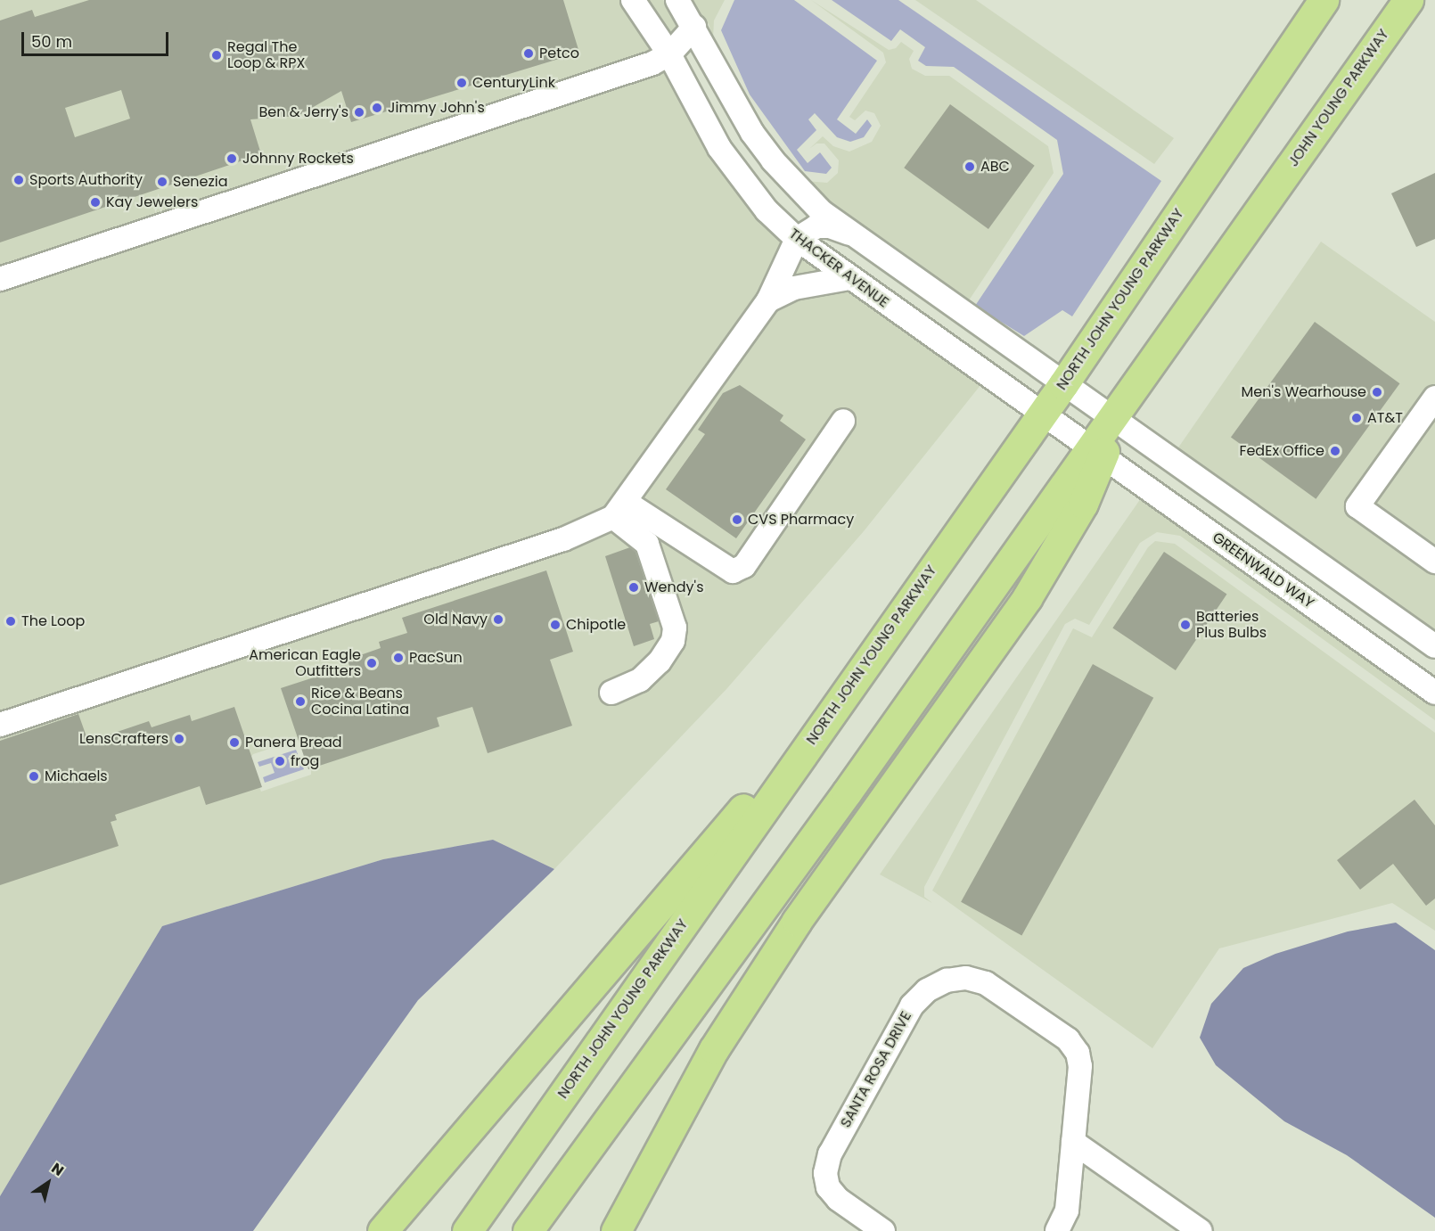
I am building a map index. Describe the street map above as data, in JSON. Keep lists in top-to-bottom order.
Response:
{
  "streets": {
    "highway": ["JOHN YOUNG PARKWAY", "NORTH JOHN YOUNG PARKWAY"],
    "street": ["THACKER AVENUE", "GREENWALD WAY", "SANTA ROSA DRIVE"]
  },
  "crossings": [
    ["THACKER AVENUE", "NORTH JOHN YOUNG PARKWAY"],
    ["THACKER AVENUE", "GREENWALD WAY"]
  ],
  "places": [
    "Petco",
    "Regal The Loop & RPX",
    "CenturyLink",
    "Jimmy John's",
    "Ben & Jerry's",
    "Johnny Rockets",
    "ABC",
    "Sports Authority",
    "Senezia",
    "Kay Jewelers",
    "Men's Wearhouse",
    "AT&T",
    "FedEx Office",
    "CVS Pharmacy",
    "Wendy's",
    "Old Navy",
    "The Loop",
    "Chipotle",
    "Batteries Plus Bulbs",
    "PacSun",
    "American Eagle Outfitters",
    "Rice & Beans Cocina Latina",
    "LensCrafters",
    "Panera Bread",
    "frog",
    "Michaels"
  ],
  "scale_bar": "50 m",
  "north": "top right"
}
